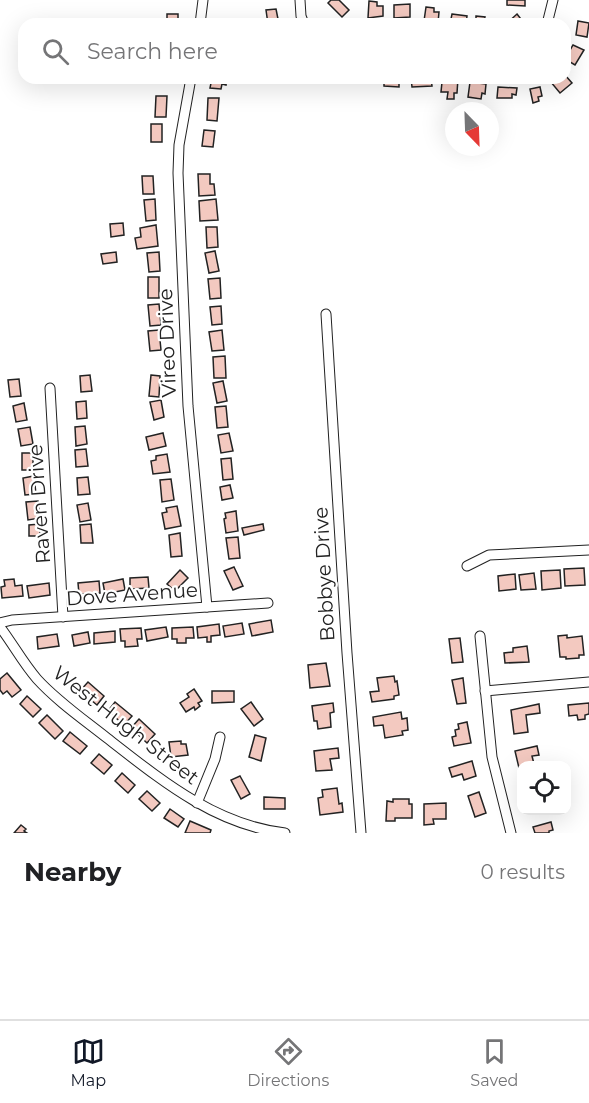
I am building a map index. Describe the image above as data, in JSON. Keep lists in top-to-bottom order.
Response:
{
  "streets": {
    "street": [
      "Vireo Drive",
      "Raven Drive",
      "Bobbye Drive",
      "Dove Avenue",
      "West Hugh Street"
    ]
  },
  "crossings": [
    ["Vireo Drive", "Dove Avenue"],
    ["Raven Drive", "Dove Avenue"],
    ["Dove Avenue", "West Hugh Street"]
  ],
  "north": "bottom right",
  "page": {
    "search": "Search here",
    "heading": ["Nearby", "0 results"],
    "nav": ["Map", "Directions", "Saved"]
  }
}
